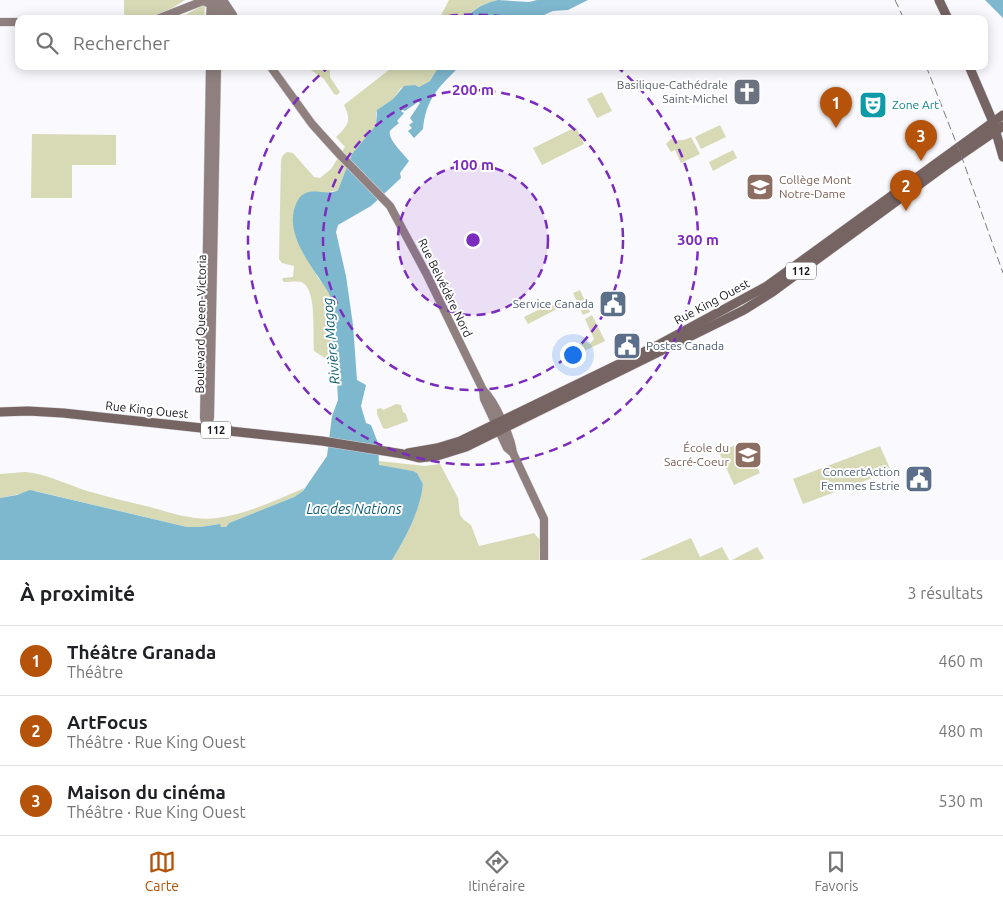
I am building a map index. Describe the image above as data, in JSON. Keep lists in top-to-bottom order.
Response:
{
  "streets": {
    "main road": [
      "112",
      "Rue Belvédère Nord",
      "Rue King Ouest",
      "Boulevard Queen-Victoria"
    ]
  },
  "crossings": [
    ["Rue Belvédère Nord", "Rue King Ouest"],
    ["Rue King Ouest", "Boulevard Queen-Victoria"]
  ],
  "water": ["Rivière Magog", "Lac des Nations"],
  "places": {
    "church": ["Basilique-Cathédrale Saint-Michel"],
    "theatre": ["Zone Art"],
    "school or university": ["Collège Mont Notre-Dame", "École du Sacré-Coeur"],
    "public building": ["Service Canada", "Postes Canada", "ConcertAction Femmes Estrie"]
  },
  "page": {
    "search": "Rechercher",
    "pins": ["1", "3", "2"],
    "heading": ["À proximité", "3 résultats"],
    "list": [
      {
        "mark": "1",
        "name": "Théâtre Granada",
        "note": "Théâtre",
        "value": "460 m"
      },
      {
        "mark": "2",
        "name": "ArtFocus",
        "note": "Théâtre · Rue King Ouest",
        "value": "480 m"
      },
      {
        "mark": "3",
        "name": "Maison du cinéma",
        "note": "Théâtre · Rue King Ouest",
        "value": "530 m"
      }
    ],
    "nav": ["Carte", "Itinéraire", "Favoris"]
  },
  "rings": ["200 m", "100 m", "300 m"]
}
